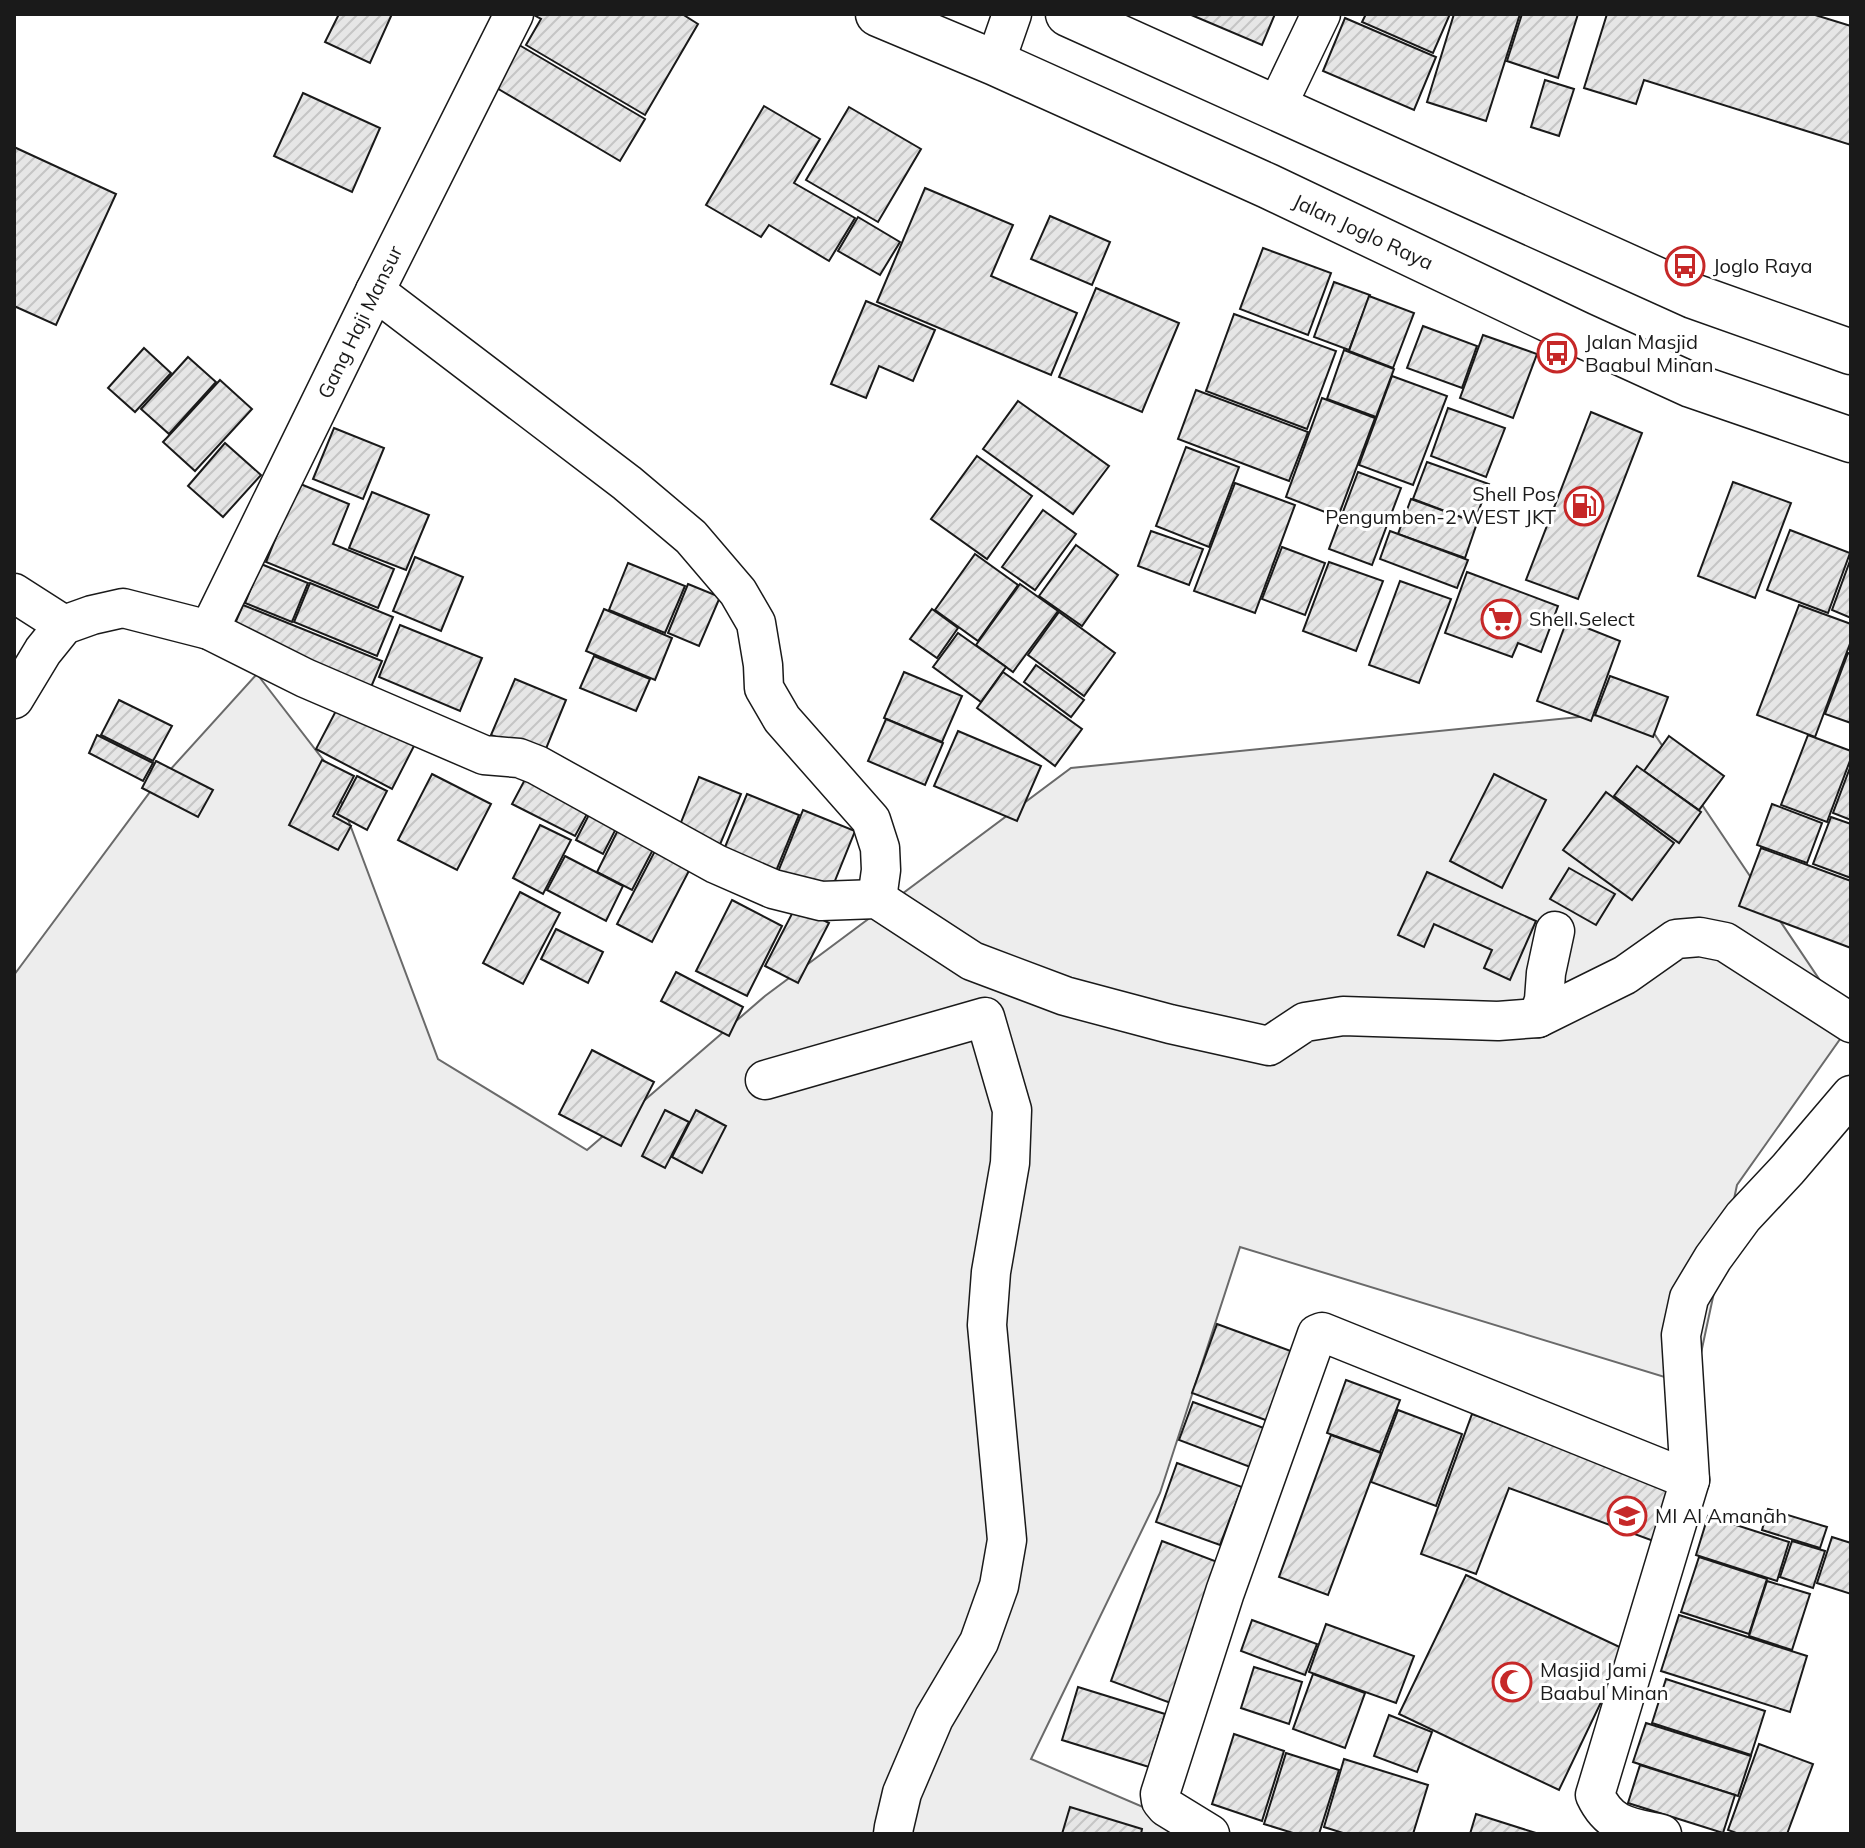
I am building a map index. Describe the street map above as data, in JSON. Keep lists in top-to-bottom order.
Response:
{
  "streets": {
    "main road": ["Jalan Joglo Raya"],
    "street": ["Gang Haji Mansur"]
  },
  "places": {
    "bus stop": ["Joglo Raya", "Jalan Masjid Baabul Minan"],
    "fuel station": ["Shell Pos Pengumben-2 WEST JKT"],
    "supermarket": ["Shell Select"],
    "school or university": ["MI Al Amanah"],
    "mosque": ["Masjid Jami Baabul Minan"]
  }
}
